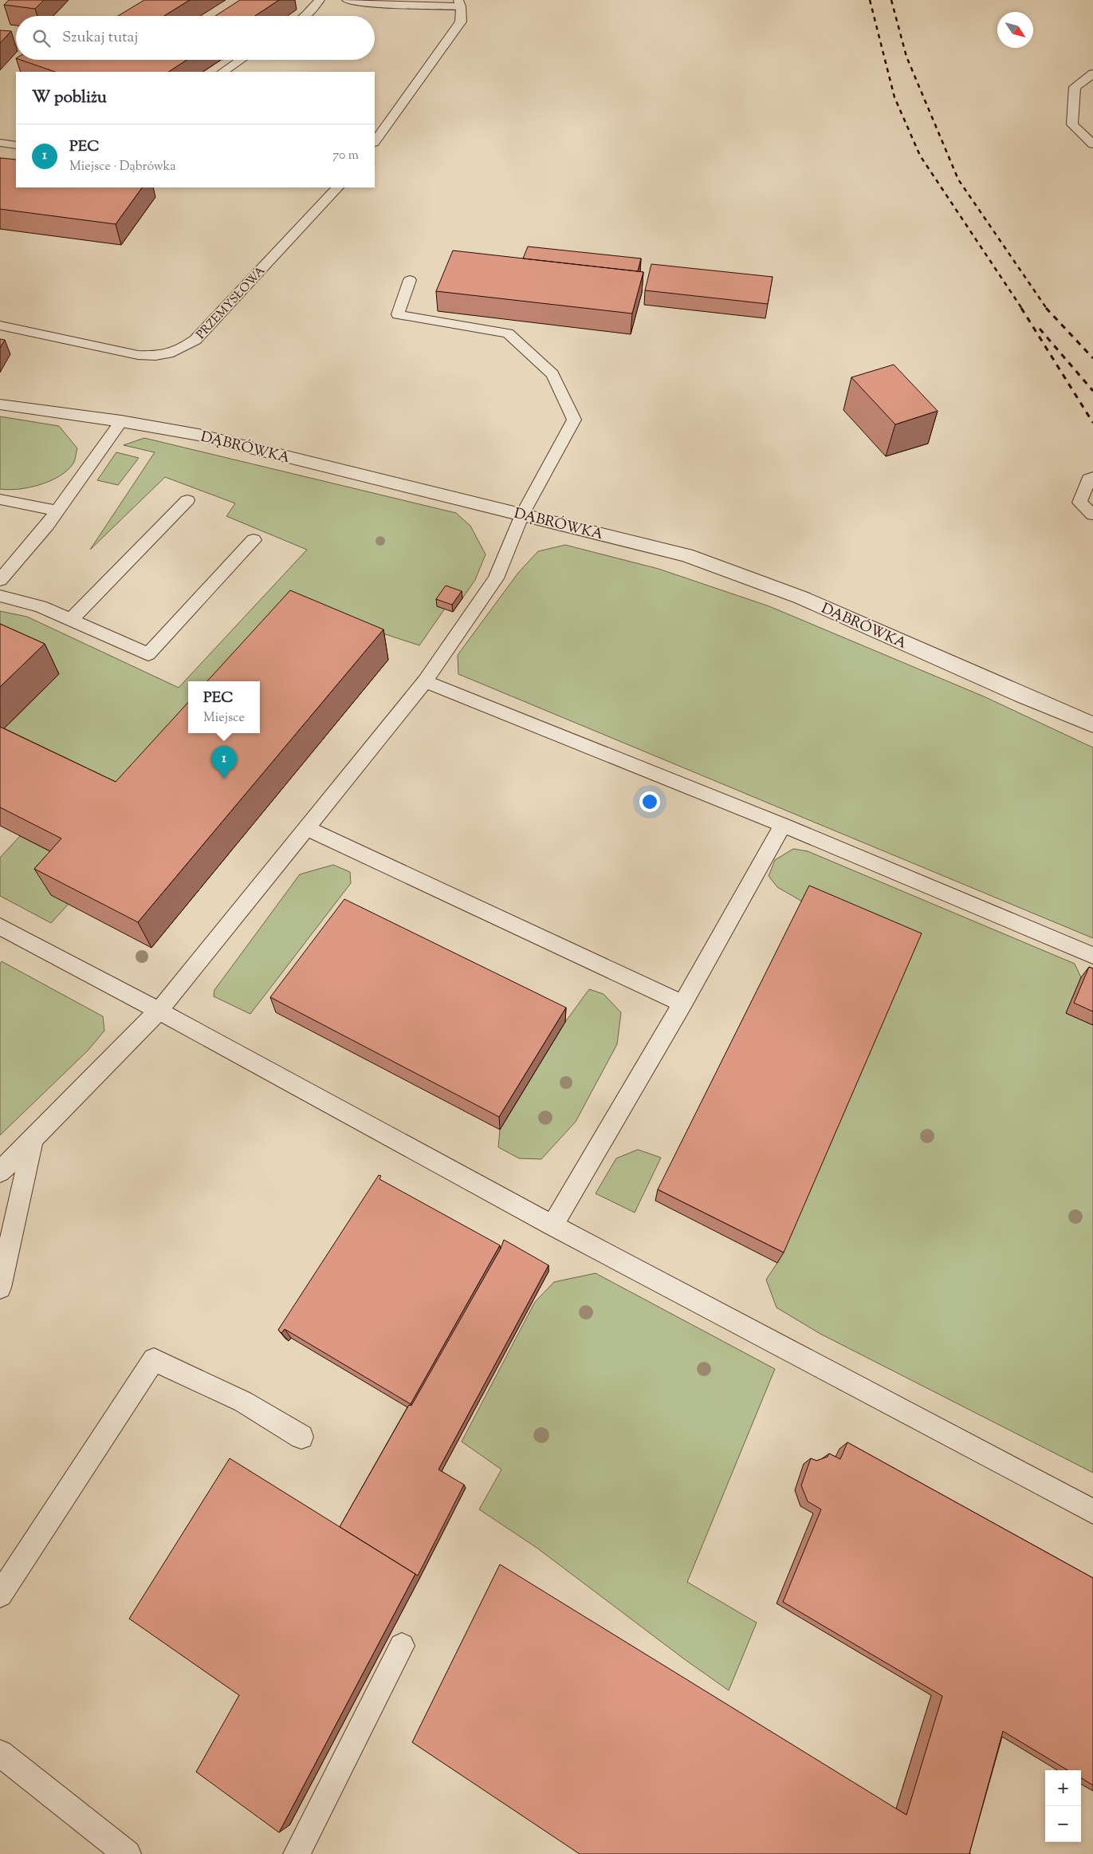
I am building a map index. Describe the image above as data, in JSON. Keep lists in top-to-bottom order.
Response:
{
  "streets": {
    "street": ["DĄBRÓWKA"],
    "lane": ["PRZEMYSŁOWA"]
  },
  "north": "bottom right",
  "page": {
    "search": "Szukaj tutaj",
    "heading": "W pobliżu",
    "list": [
      {
        "mark": "1",
        "name": "PEC",
        "note": "Miejsce · Dąbrówka",
        "value": "70 m"
      }
    ],
    "popup": ["PEC", "Miejsce"],
    "pins": "1",
    "map_buttons": ["+", "−"]
  }
}
